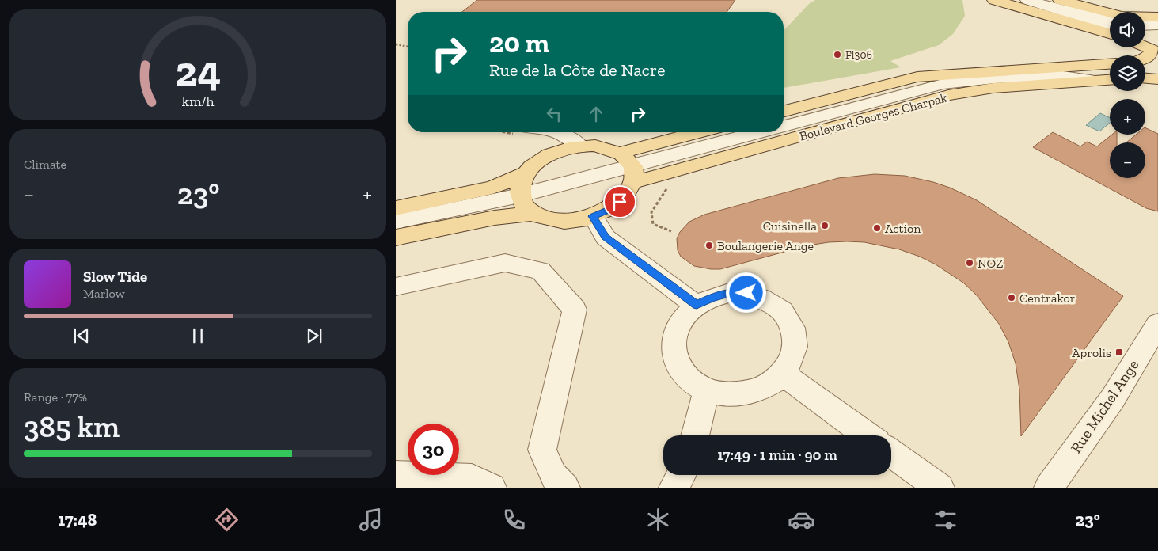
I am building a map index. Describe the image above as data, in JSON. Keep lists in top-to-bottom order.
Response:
{
  "streets": {
    "main road": ["Boulevard Georges Charpak"],
    "street": ["Rue Michel Ange"]
  },
  "places": {
    "other": [
      "Fl306",
      "Cuisinella",
      "Action",
      "Boulangerie Ange",
      "NOZ",
      "Centrakor"
    ],
    "transit": ["Aprolis"]
  },
  "page": {
    "map_buttons": ["+", "−"],
    "turn": ["20 m", "Rue de la Côte de Nacre"],
    "tile": [
      "Climate",
      ["Range · 77%", "385 km"]
    ],
    "heat": ["−", "23°", "+"],
    "song": ["Slow Tide", "Marlow"],
    "limit": "30",
    "trip": "17:49 · 1 min · 90 m",
    "tabs": ["17:48", "23°"],
    "gauge": ["24", "km/h"]
  }
}
